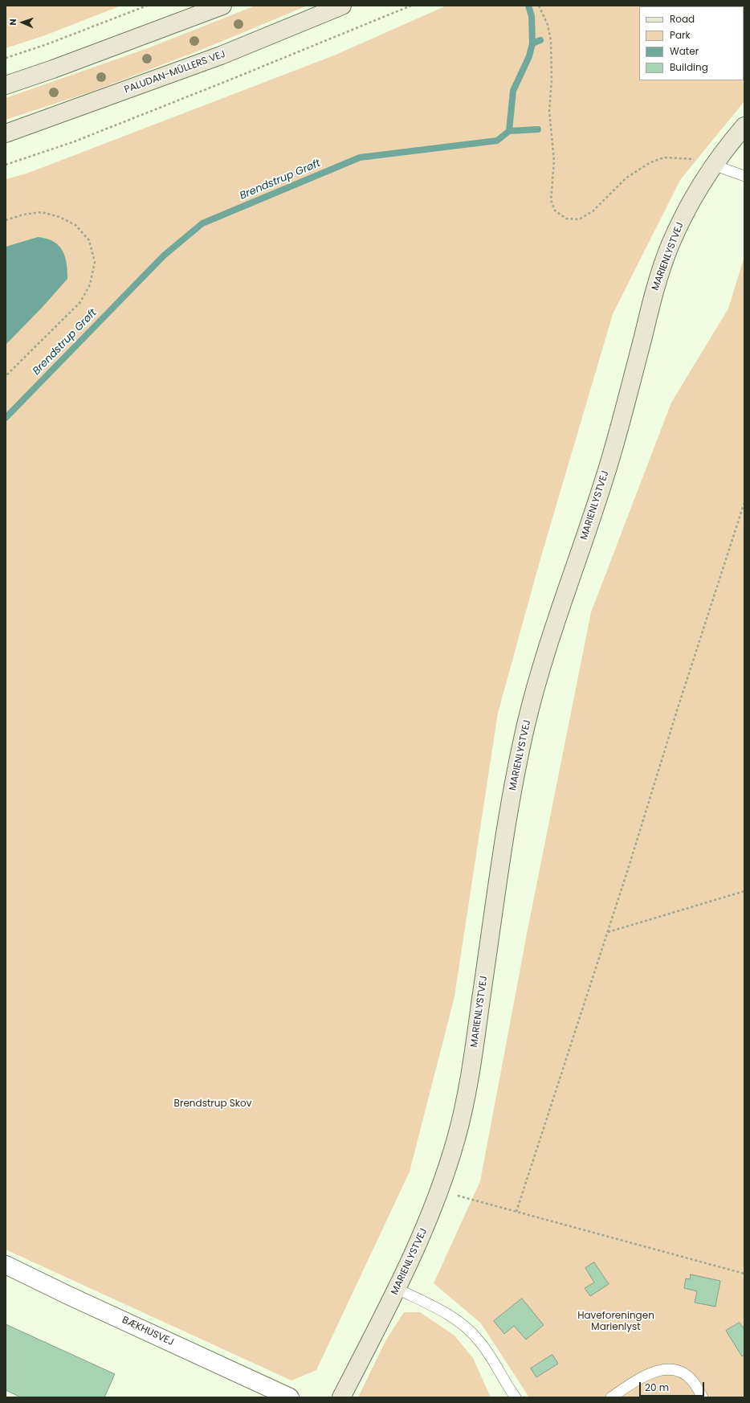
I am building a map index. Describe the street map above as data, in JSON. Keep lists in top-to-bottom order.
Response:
{
  "streets": {
    "street": ["PALUDAN-MÜLLERS VEJ", "MARIENLYSTVEJ", "BÆKHUSVEJ"]
  },
  "water": ["Brendstrup Grøft"],
  "parks": ["Brendstrup Skov", "Haveforeningen Marienlyst"],
  "legend": [
    "Road",
    "Park",
    "Water",
    "Building"
  ],
  "scale_bar": "20 m",
  "north": "left"
}
